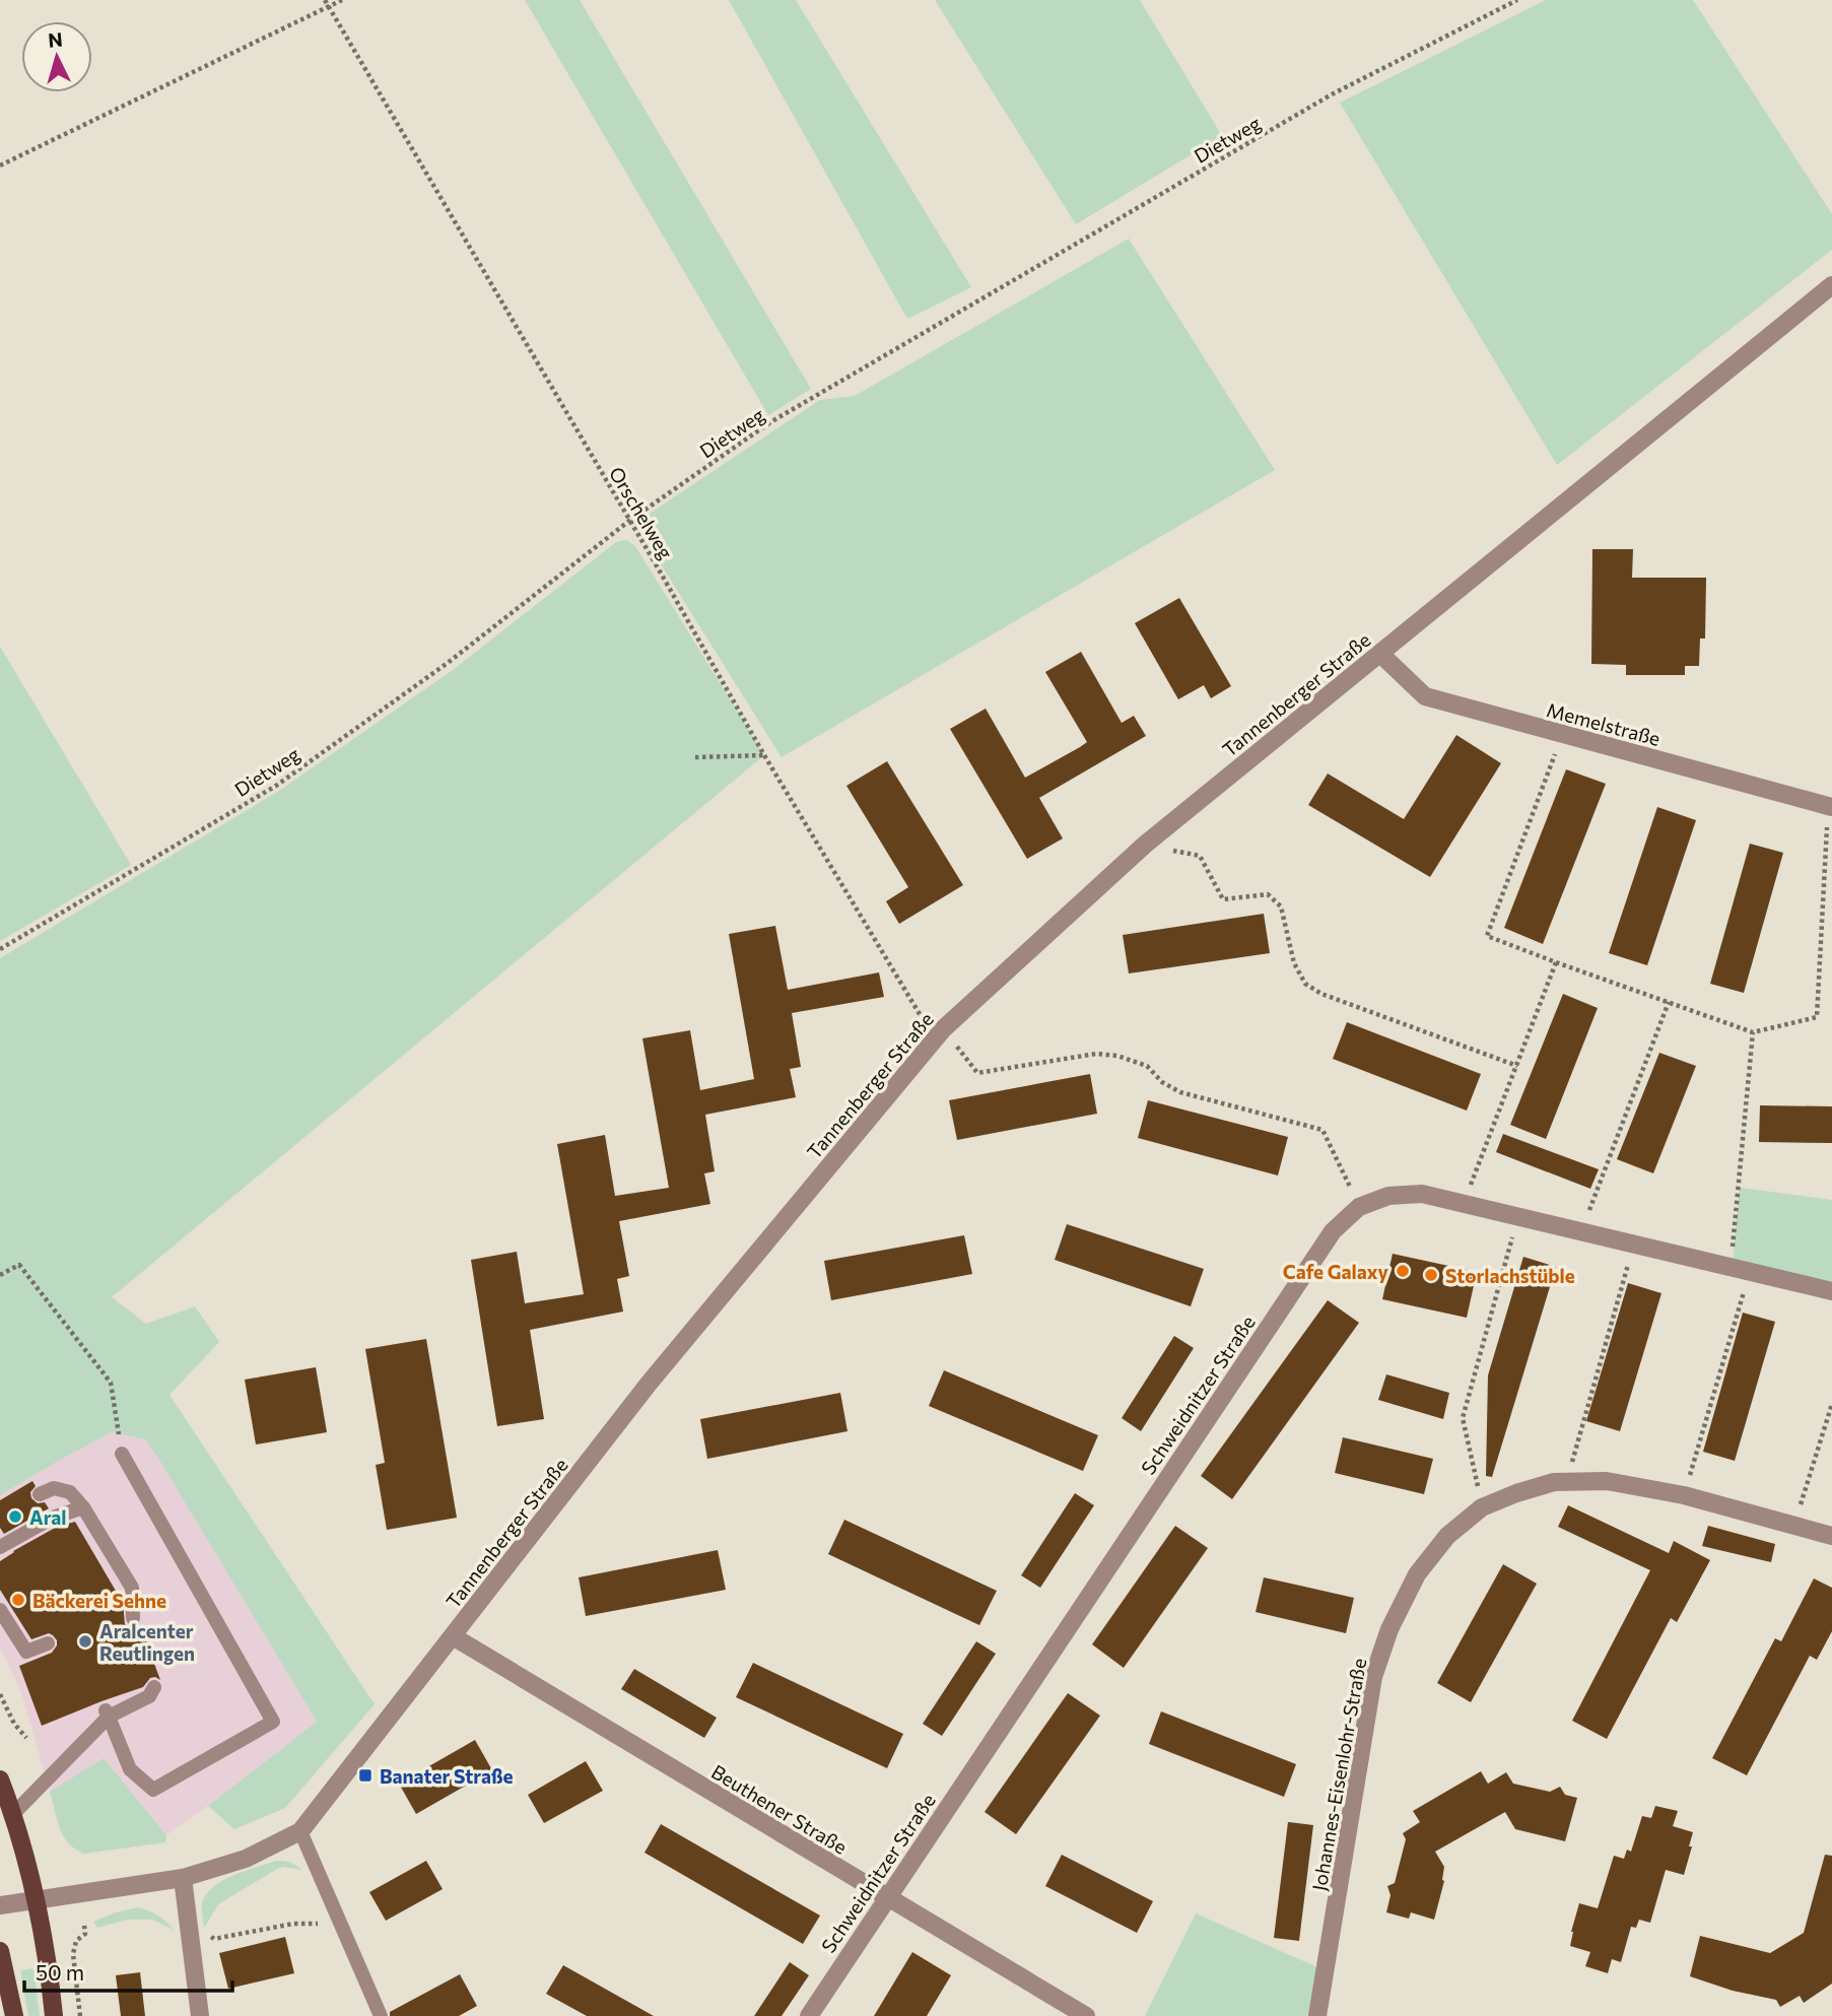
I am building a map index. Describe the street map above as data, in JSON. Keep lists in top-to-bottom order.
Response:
{
  "streets": {
    "street": [
      "Tannenberger Straße",
      "Memelstraße",
      "Schweidnitzer Straße",
      "Johannes-Eisenlohr-Straße",
      "Beuthener Straße"
    ],
    "path": ["Dietweg", "Orschelweg"]
  },
  "crossings": [
    ["Dietweg", "Orschelweg"],
    ["Orschelweg", "Tannenberger Straße"],
    ["Orschelweg", "Schweidnitzer Straße"],
    ["Tannenberger Straße", "Memelstraße"],
    ["Tannenberger Straße", "Beuthener Straße"],
    ["Schweidnitzer Straße", "Beuthener Straße"]
  ],
  "places": {
    "other": [
      "Cafe Galaxy",
      "Storlachstüble",
      "Aral",
      "Bäckerei Sehne",
      "Aralcenter Reutlingen"
    ],
    "transit": ["Banater Straße"]
  },
  "scale_bar": "50 m",
  "north": "top"
}
